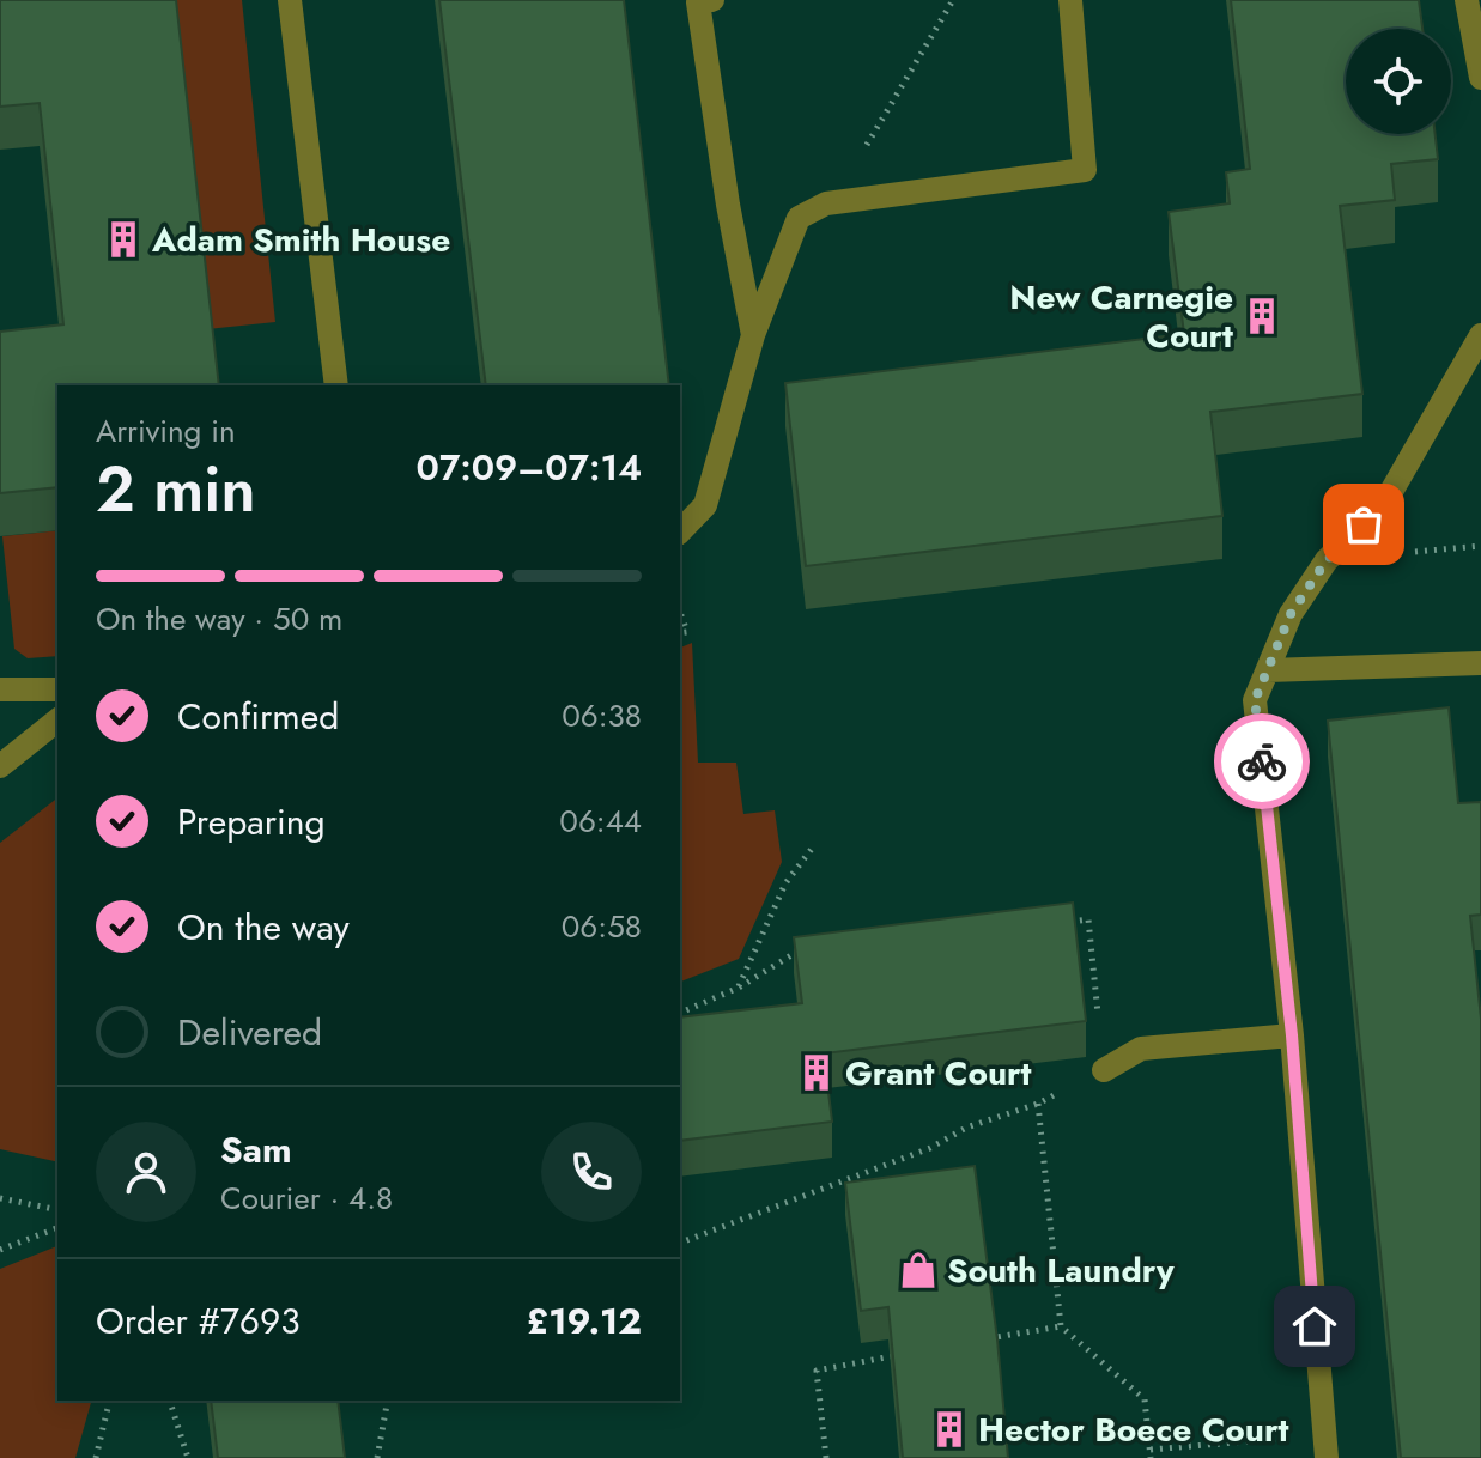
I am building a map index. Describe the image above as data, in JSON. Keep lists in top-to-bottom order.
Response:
{
  "places": {
    "building": [
      "Adam Smith House",
      "New Carnegie Court",
      "Grant Court",
      "Hector Boece Court"
    ],
    "shop": ["South Laundry"]
  },
  "page": {
    "heading": ["2 min", "Arriving in", "07:09–07:14"],
    "panel": [
      "Sam",
      "Courier · 4.8",
      "Order #7693",
      "£19.12"
    ],
    "bar": "On the way · 50 m",
    "list": [
      ["Confirmed", "06:38"],
      ["Preparing", "06:44"],
      ["On the way", "06:58"],
      "Delivered"
    ]
  }
}
